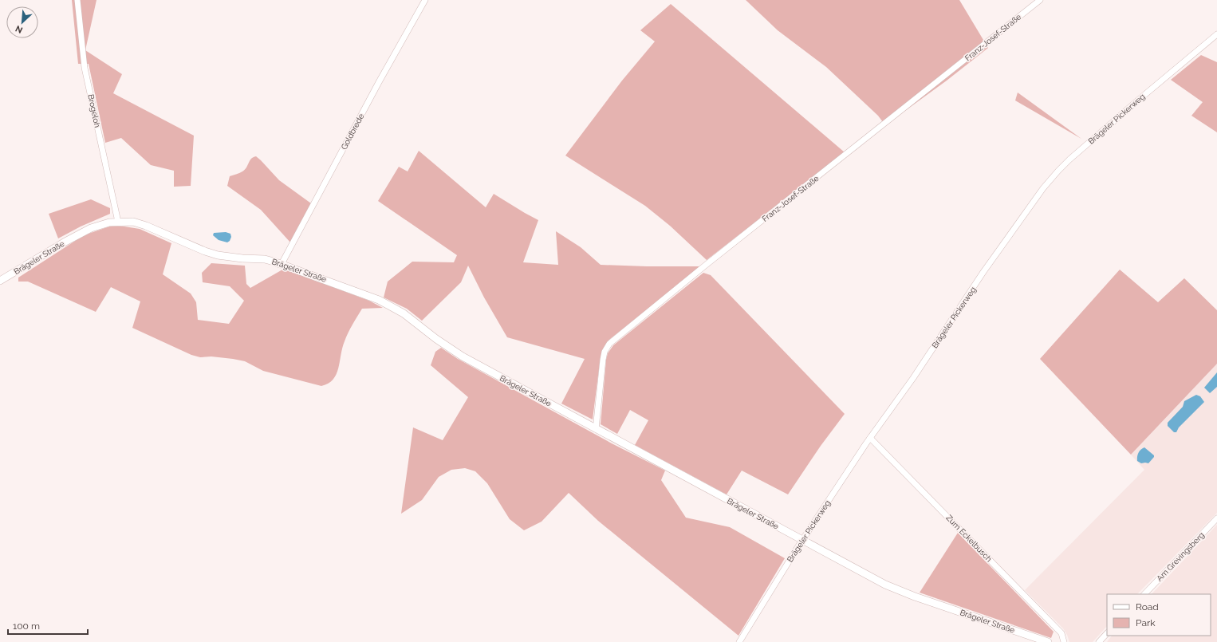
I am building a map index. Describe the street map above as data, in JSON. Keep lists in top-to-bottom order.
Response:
{
  "streets": {
    "street": [
      "Franz-Josef-Straße",
      "Brogeloh",
      "Brägeler Pickerweg",
      "Goldbrede",
      "Brägeler Straße",
      "Zum Eckelbusch",
      "Am Grevingsberg"
    ]
  },
  "crossings": [
    ["Franz-Josef-Straße", "Brägeler Straße"],
    ["Brogeloh", "Brägeler Straße"],
    ["Brägeler Pickerweg", "Brägeler Straße"],
    ["Brägeler Pickerweg", "Zum Eckelbusch"],
    ["Goldbrede", "Brägeler Straße"]
  ],
  "legend": ["Road", "Park"],
  "scale_bar": "100 m",
  "north": "bottom left"
}
